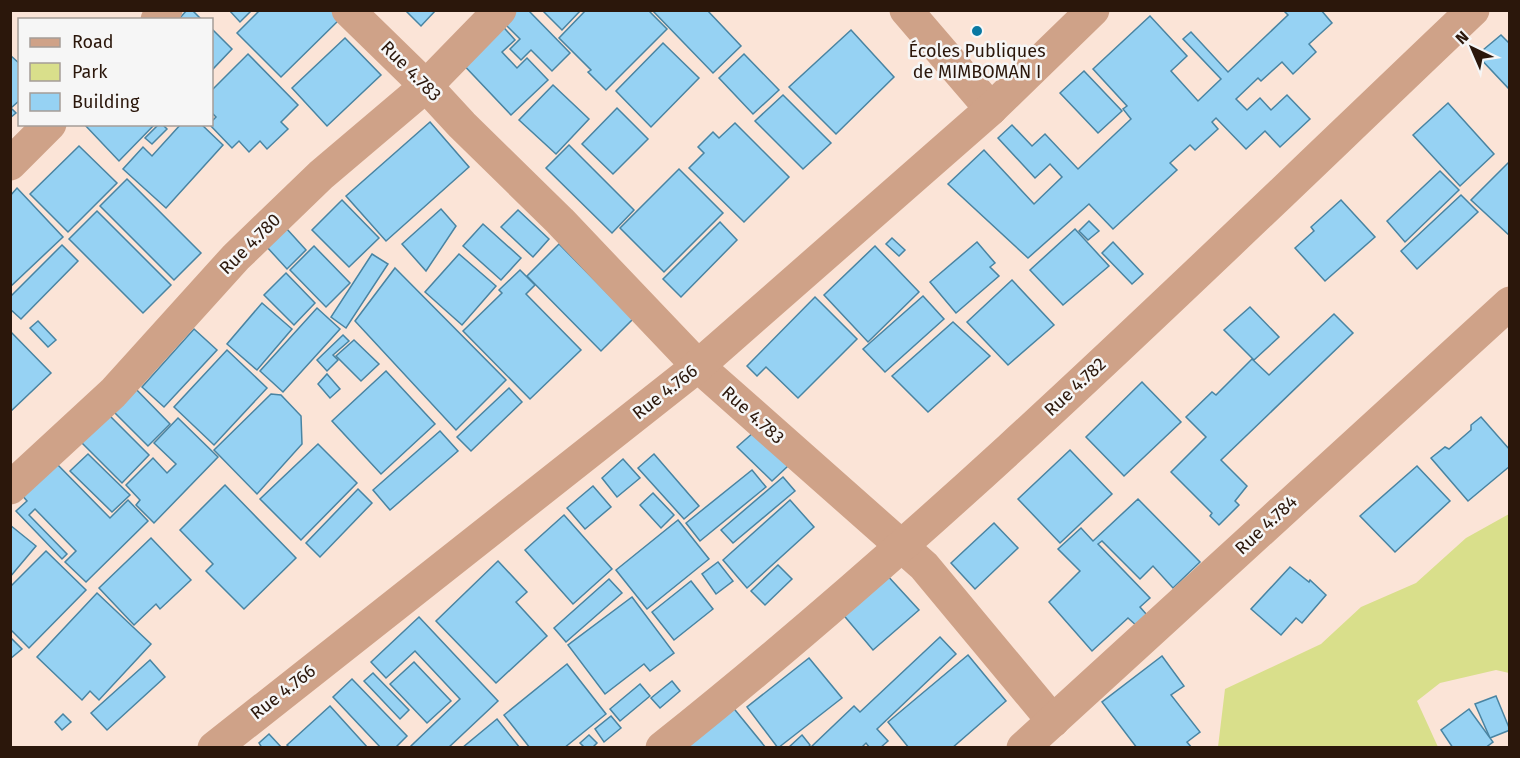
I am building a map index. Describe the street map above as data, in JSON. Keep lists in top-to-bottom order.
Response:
{
  "streets": {
    "street": [
      "Rue 4.783",
      "Rue 4.780",
      "Rue 4.782",
      "Rue 4.766",
      "Rue 4.784"
    ]
  },
  "crossings": [
    ["Rue 4.783", "Rue 4.780"],
    ["Rue 4.783", "Rue 4.782"],
    ["Rue 4.783", "Rue 4.766"],
    ["Rue 4.783", "Rue 4.784"]
  ],
  "places": ["Écoles Publiques de MIMBOMAN I"],
  "legend": ["Road", "Park", "Building"],
  "north": "top left"
}
